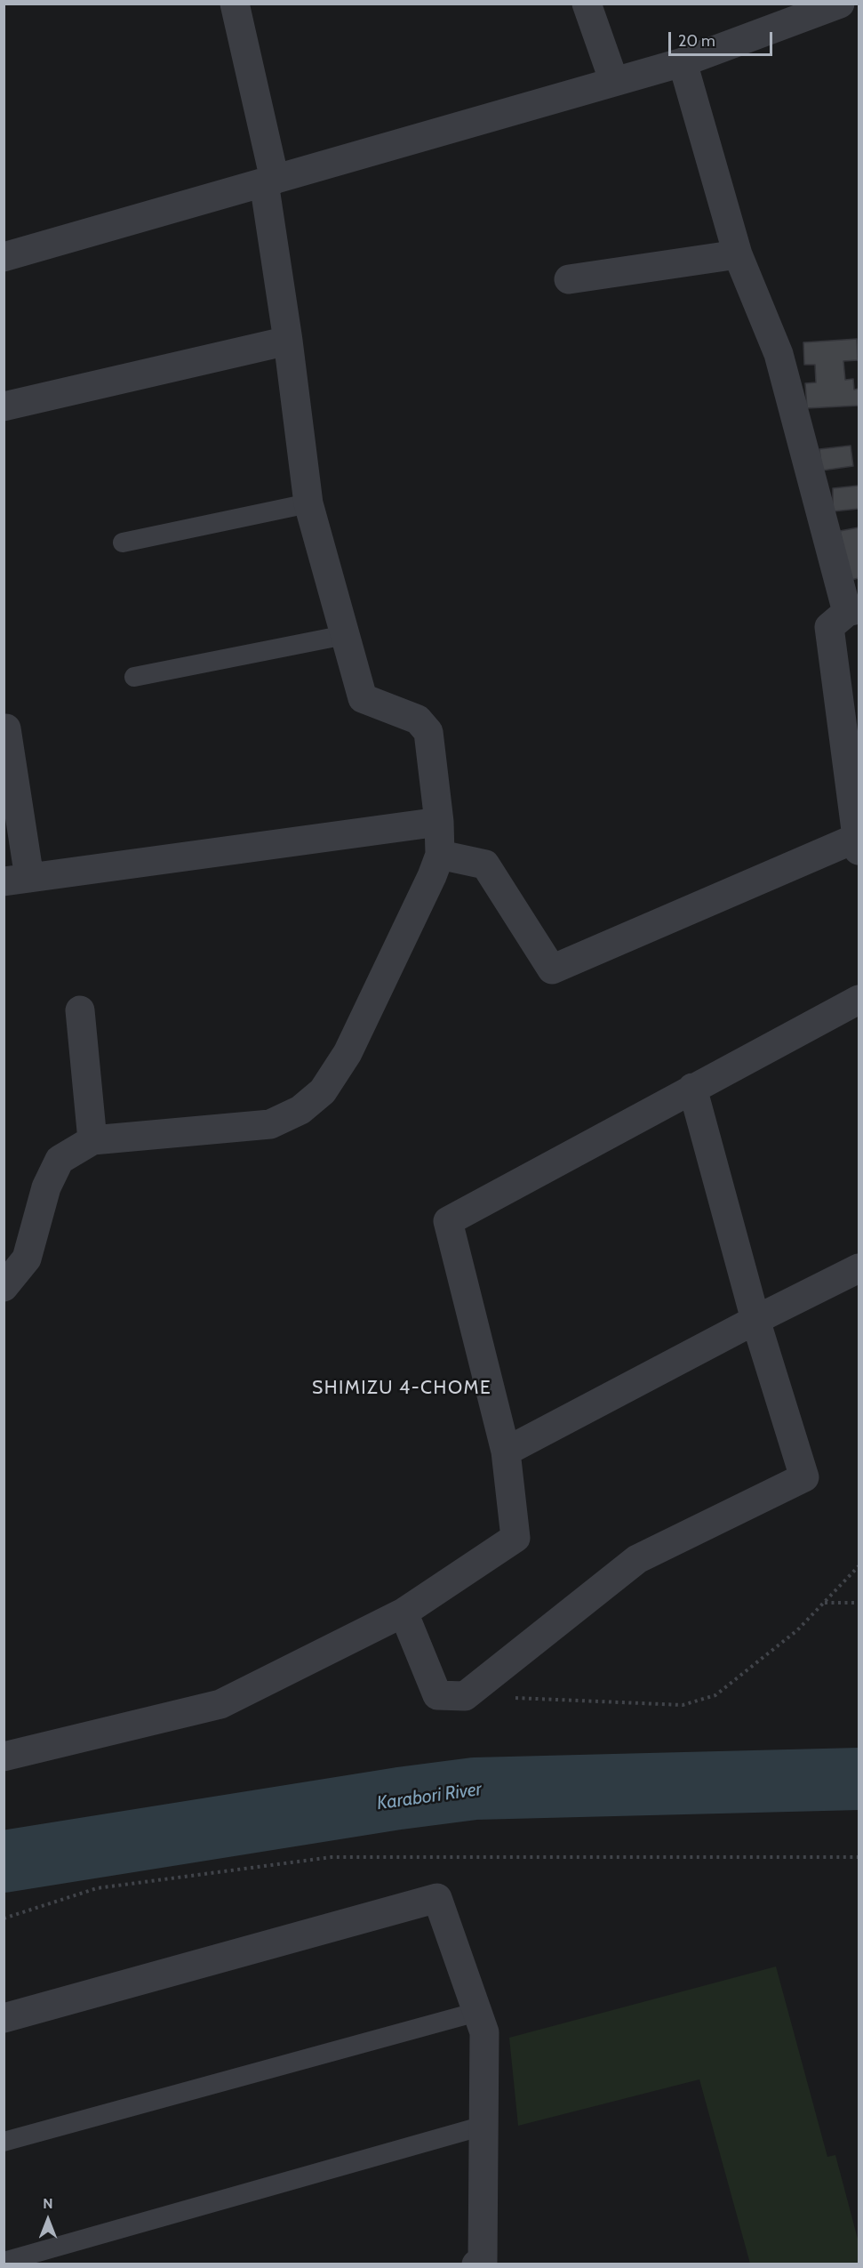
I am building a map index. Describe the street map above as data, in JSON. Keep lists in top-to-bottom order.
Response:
{
  "districts": ["SHIMIZU 4-CHOME"],
  "water": ["Karabori River"],
  "scale_bar": "20 m",
  "north": "top"
}
